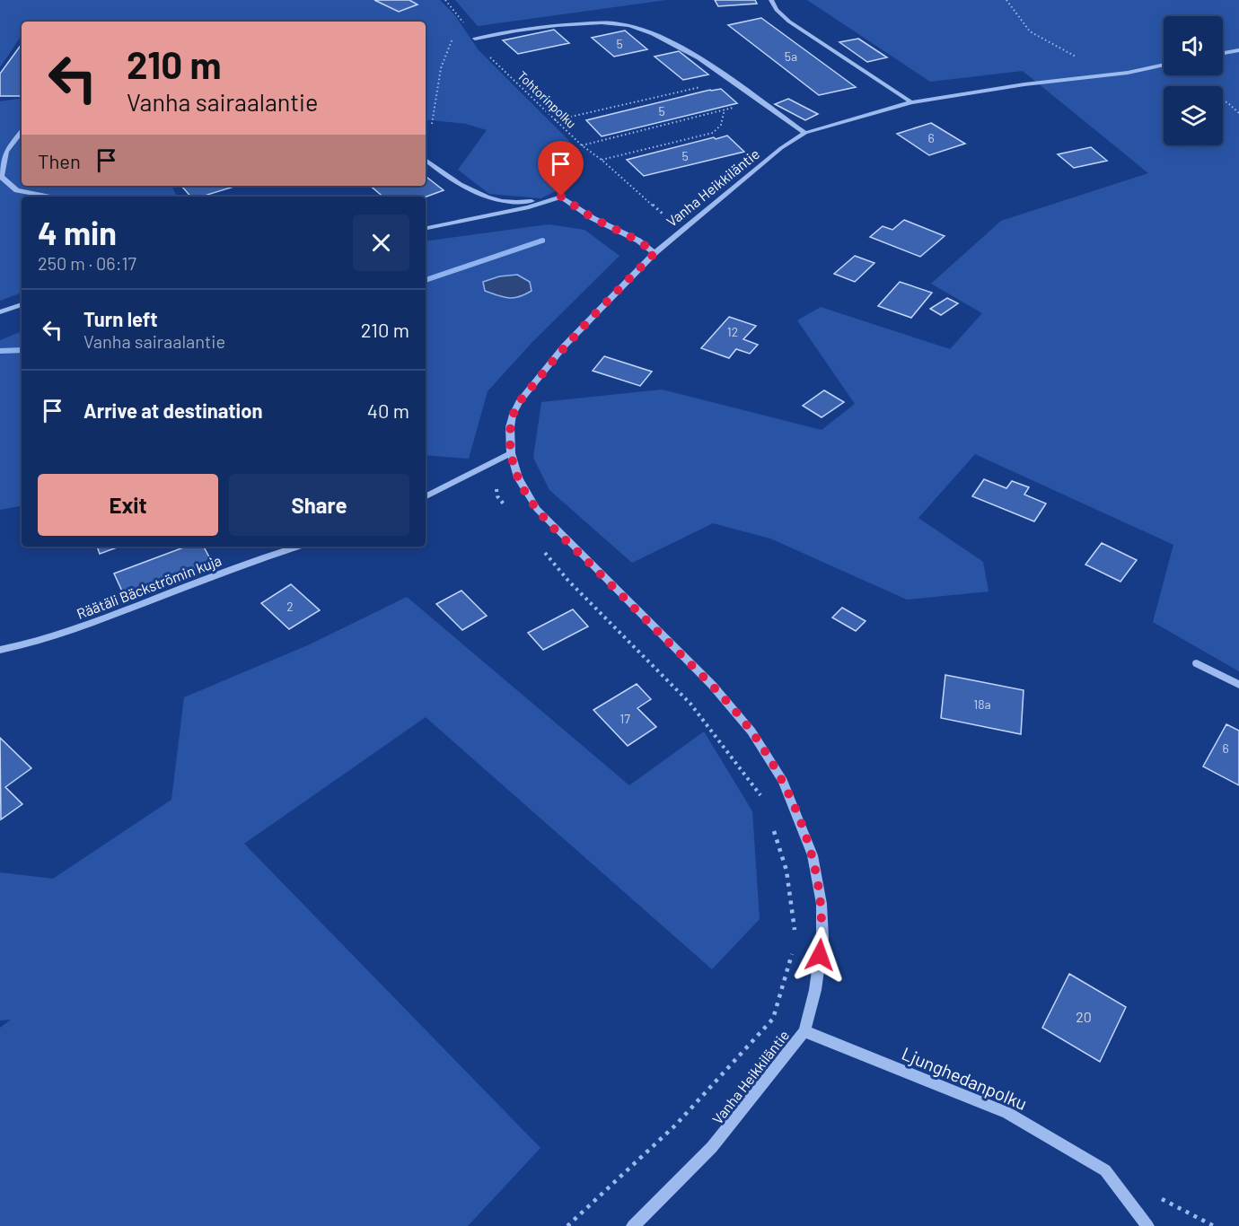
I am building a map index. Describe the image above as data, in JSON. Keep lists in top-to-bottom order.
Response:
{
  "streets": {
    "street": ["Vanha Heikkiläntie", "Räätäli Bäckströmin kuja", "Ljunghedanpolku"],
    "path": ["Tohtorinpolku"]
  },
  "crossings": [
    ["Vanha Heikkiläntie", "Ljunghedanpolku"]
  ],
  "house_numbers": [
    "5",
    "5a",
    "5",
    "6",
    "5",
    "12",
    "2",
    "18a",
    "17",
    "6",
    "20"
  ],
  "page": {
    "turn": ["210 m", "Vanha sairaalantie"],
    "then": "Then",
    "heading": ["4 min", "250 m · 06:17"],
    "list": [
      {
        "name": "Turn left",
        "note": "Vanha sairaalantie",
        "value": "210 m"
      },
      {
        "name": "Arrive at destination",
        "value": "40 m"
      }
    ],
    "buttons": ["Exit", "Share"]
  }
}
